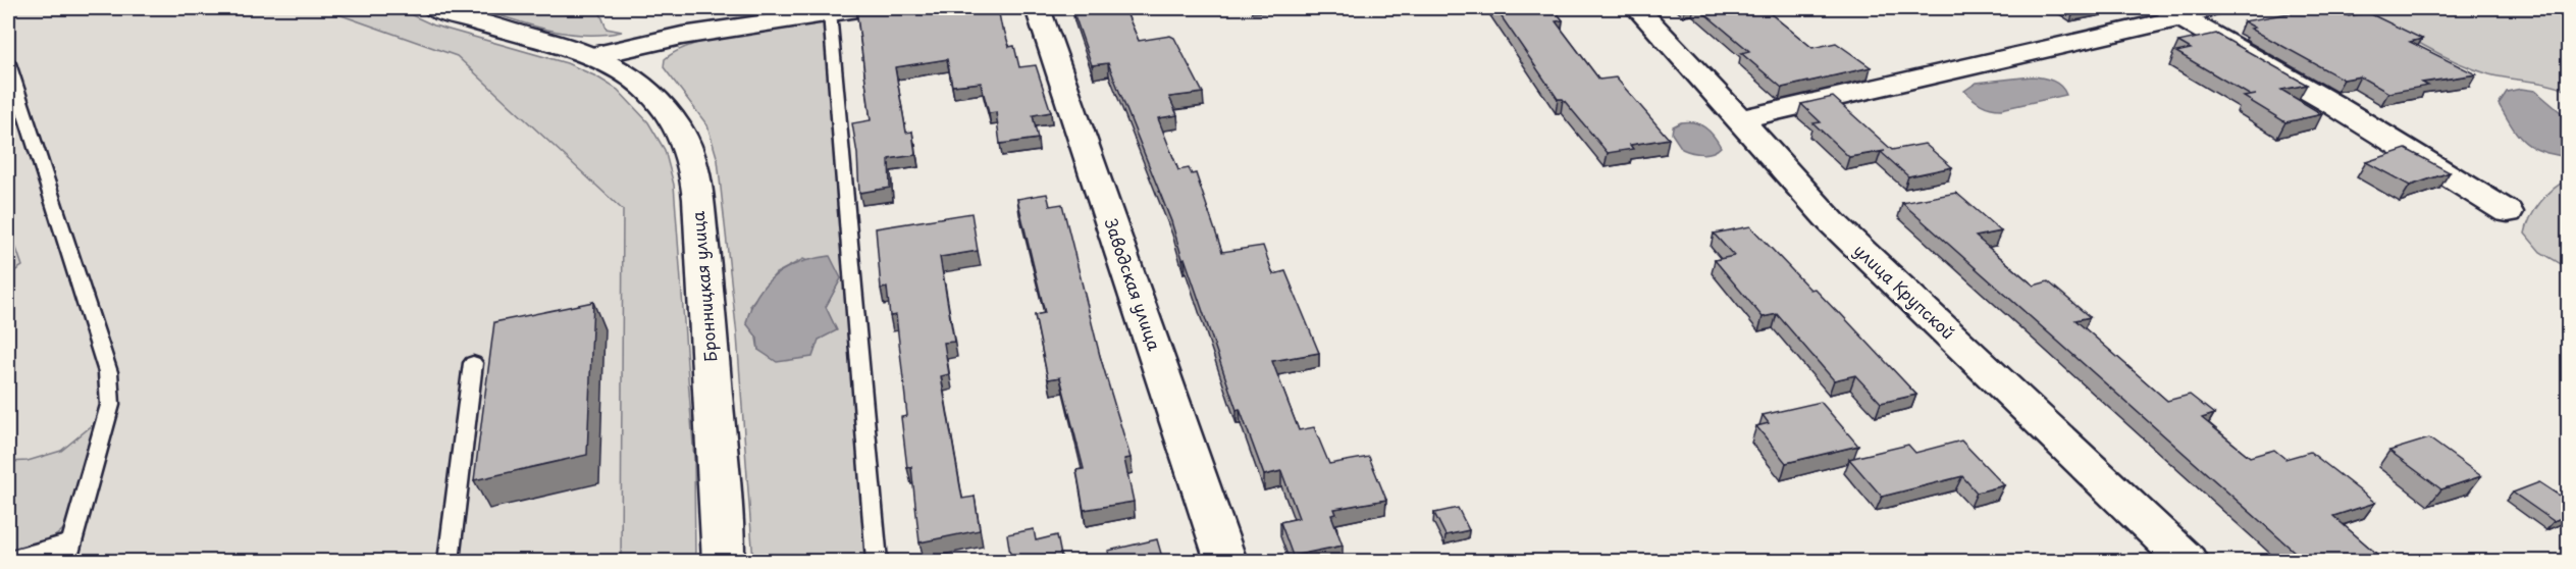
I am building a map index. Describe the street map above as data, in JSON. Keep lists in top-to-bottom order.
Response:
{
  "streets": {
    "street": ["Заводская улица", "Бронницкая улица", "улица Крупской"]
  }
}
